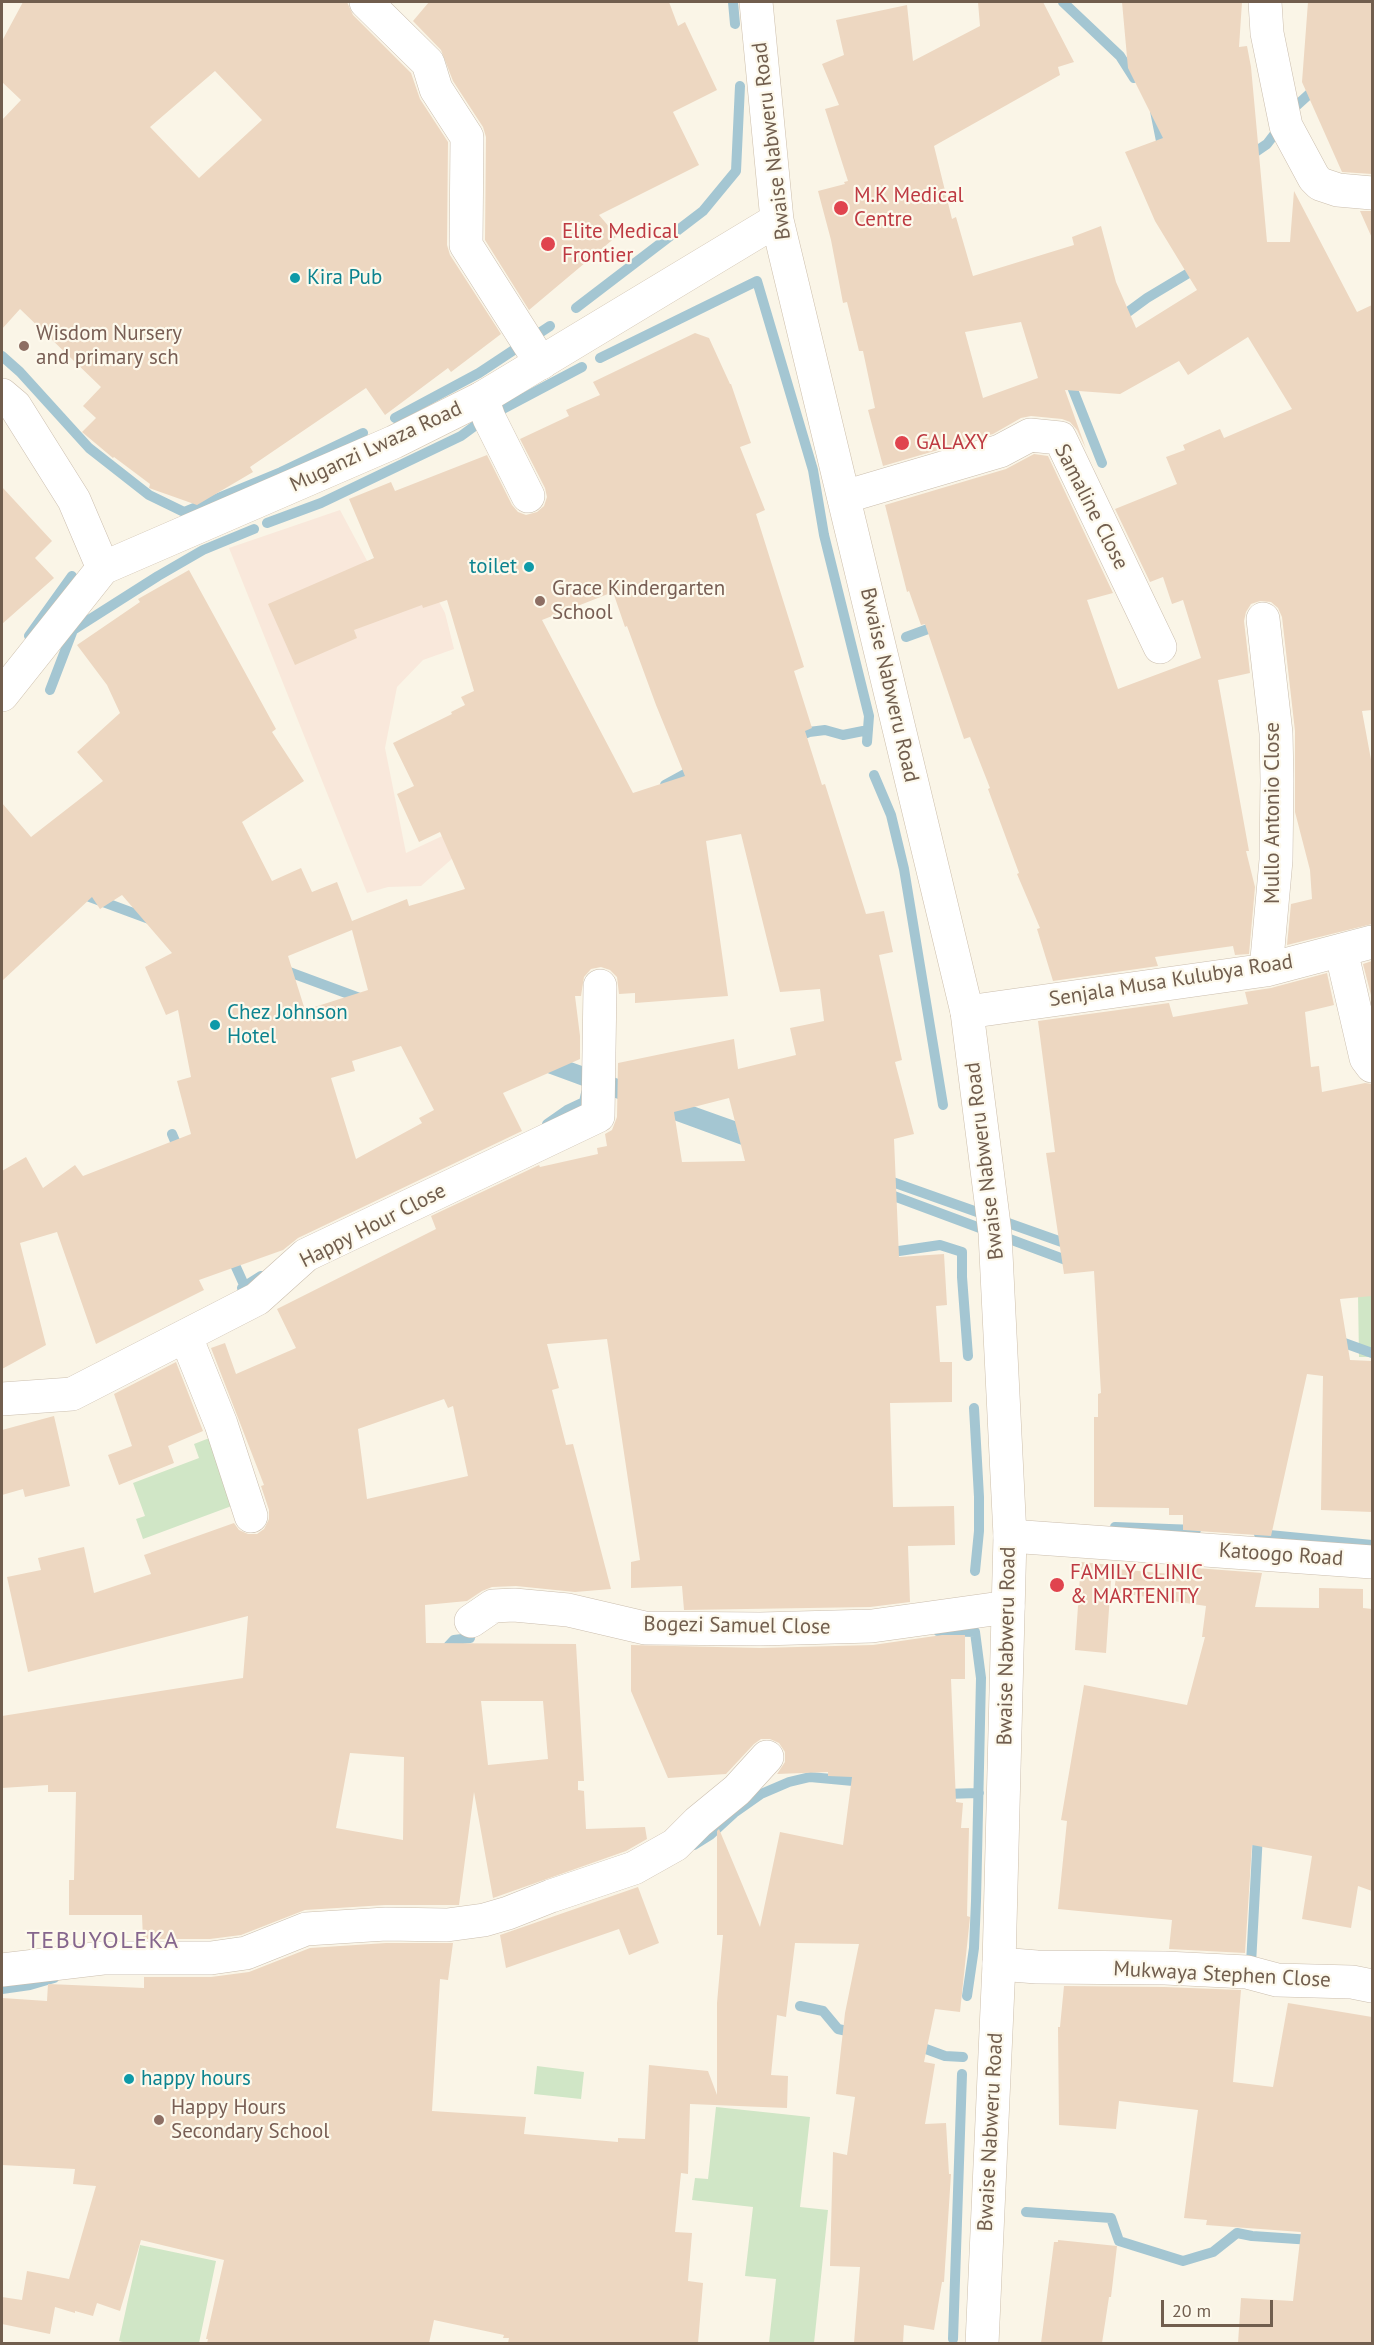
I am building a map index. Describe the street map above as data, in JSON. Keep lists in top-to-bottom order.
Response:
{
  "streets": {
    "street": [
      "Bwaise Nabweru Road",
      "Muganzi Lwaza Road",
      "Samaline Close",
      "Mullo Antonio Close",
      "Senjala Musa Kulubya Road",
      "Happy Hour Close",
      "Katoogo Road",
      "Bogezi Samuel Close",
      "Mukwaya Stephen Close"
    ]
  },
  "crossings": [
    ["Bwaise Nabweru Road", "Muganzi Lwaza Road"],
    ["Bwaise Nabweru Road", "Samaline Close"],
    ["Bwaise Nabweru Road", "Senjala Musa Kulubya Road"],
    ["Bwaise Nabweru Road", "Katoogo Road"],
    ["Bwaise Nabweru Road", "Bogezi Samuel Close"],
    ["Bwaise Nabweru Road", "Mukwaya Stephen Close"],
    ["Mullo Antonio Close", "Senjala Musa Kulubya Road"]
  ],
  "districts": ["TEBUYOLEKA"],
  "places": [
    "M.K Medical Centre",
    "Elite Medical Frontier",
    "Kira Pub",
    "Wisdom Nursery and primary sch",
    "GALAXY",
    "toilet",
    "Grace Kindergarten School",
    "Chez Johnson Hotel",
    "FAMILY CLINIC & MARTENITY",
    "happy hours",
    "Happy Hours Secondary School"
  ],
  "scale_bar": "20 m"
}
